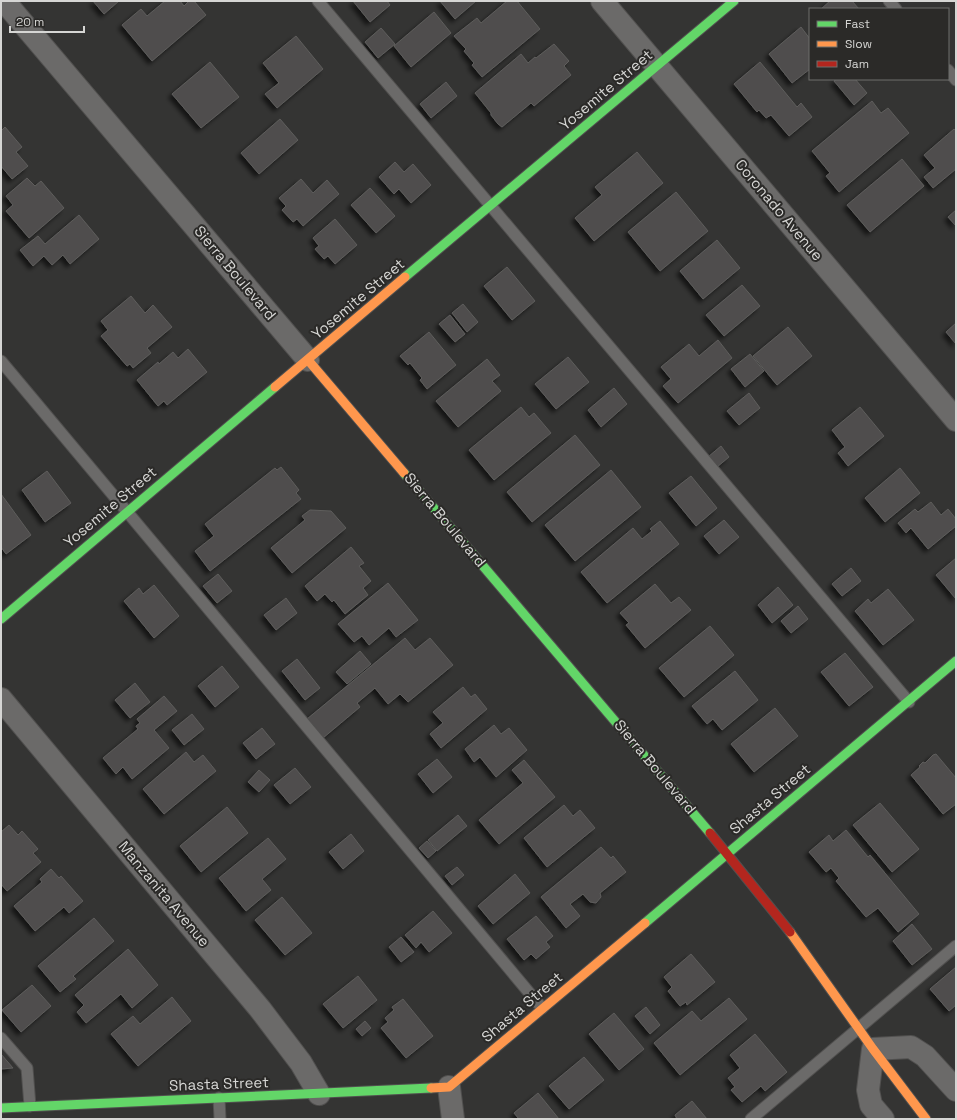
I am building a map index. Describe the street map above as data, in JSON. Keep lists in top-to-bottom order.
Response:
{
  "streets": {
    "street": [
      "Yosemite Street",
      "Coronado Avenue",
      "Sierra Boulevard",
      "Shasta Street",
      "Manzanita Avenue"
    ]
  },
  "crossings": [
    ["Yosemite Street", "Coronado Avenue"],
    ["Yosemite Street", "Sierra Boulevard"],
    ["Sierra Boulevard", "Shasta Street"],
    ["Shasta Street", "Manzanita Avenue"]
  ],
  "legend": ["Fast", "Slow", "Jam"],
  "scale_bar": "20 m"
}
